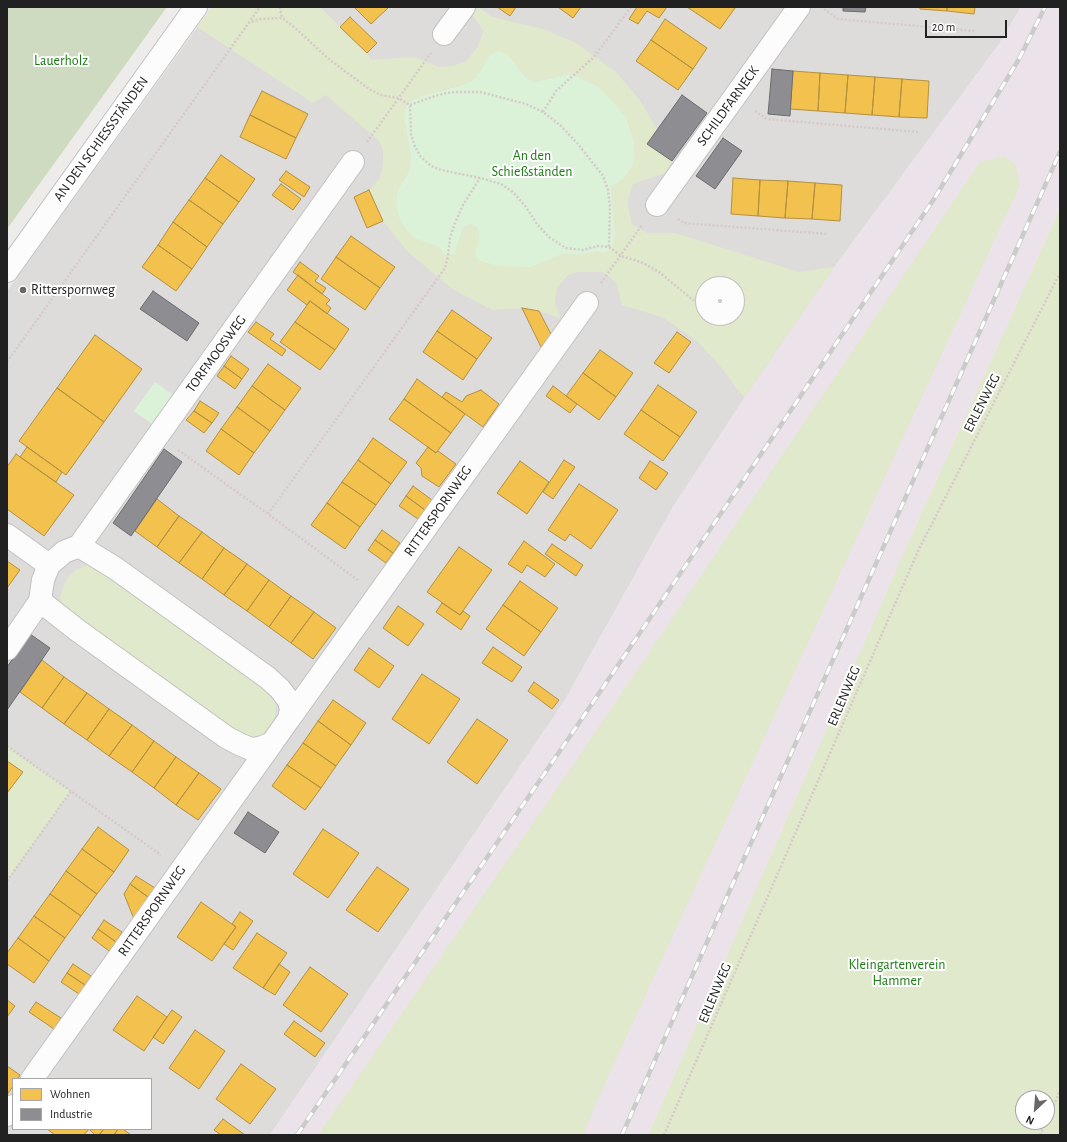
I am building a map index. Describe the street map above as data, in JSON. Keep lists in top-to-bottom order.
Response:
{
  "streets": {
    "street": [
      "SCHILDFARNECK",
      "AN DEN SCHIESSSTÄNDEN",
      "TORFMOOSWEG",
      "RITTERSPORNWEG"
    ],
    "path": ["ERLENWEG"]
  },
  "parks": ["Lauerholz", "An den Schießständen", "Kleingartenverein Hammer"],
  "places": ["Ritterspornweg"],
  "legend": ["Wohnen", "Industrie"],
  "scale_bar": "20 m",
  "north": "bottom left"
}
